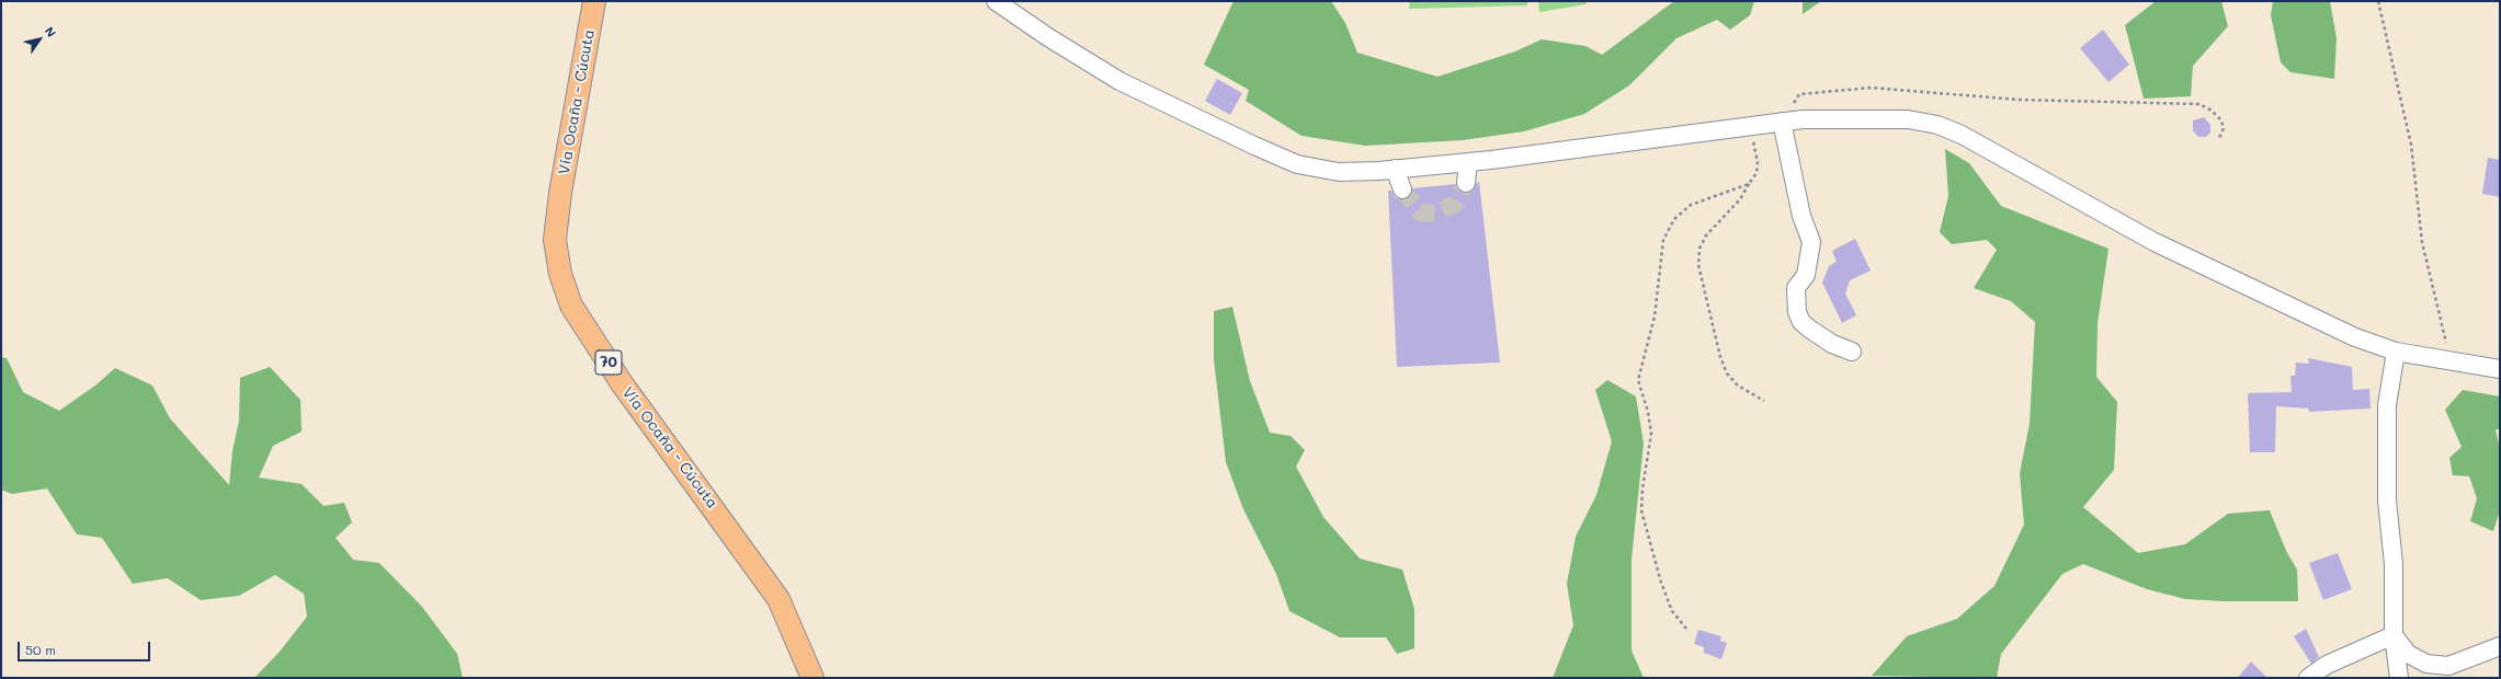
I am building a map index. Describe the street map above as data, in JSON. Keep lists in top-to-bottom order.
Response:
{
  "streets": {
    "main road": ["Vía Ocaña - Cúcuta", "70"]
  },
  "scale_bar": "50 m",
  "north": "top right"
}
